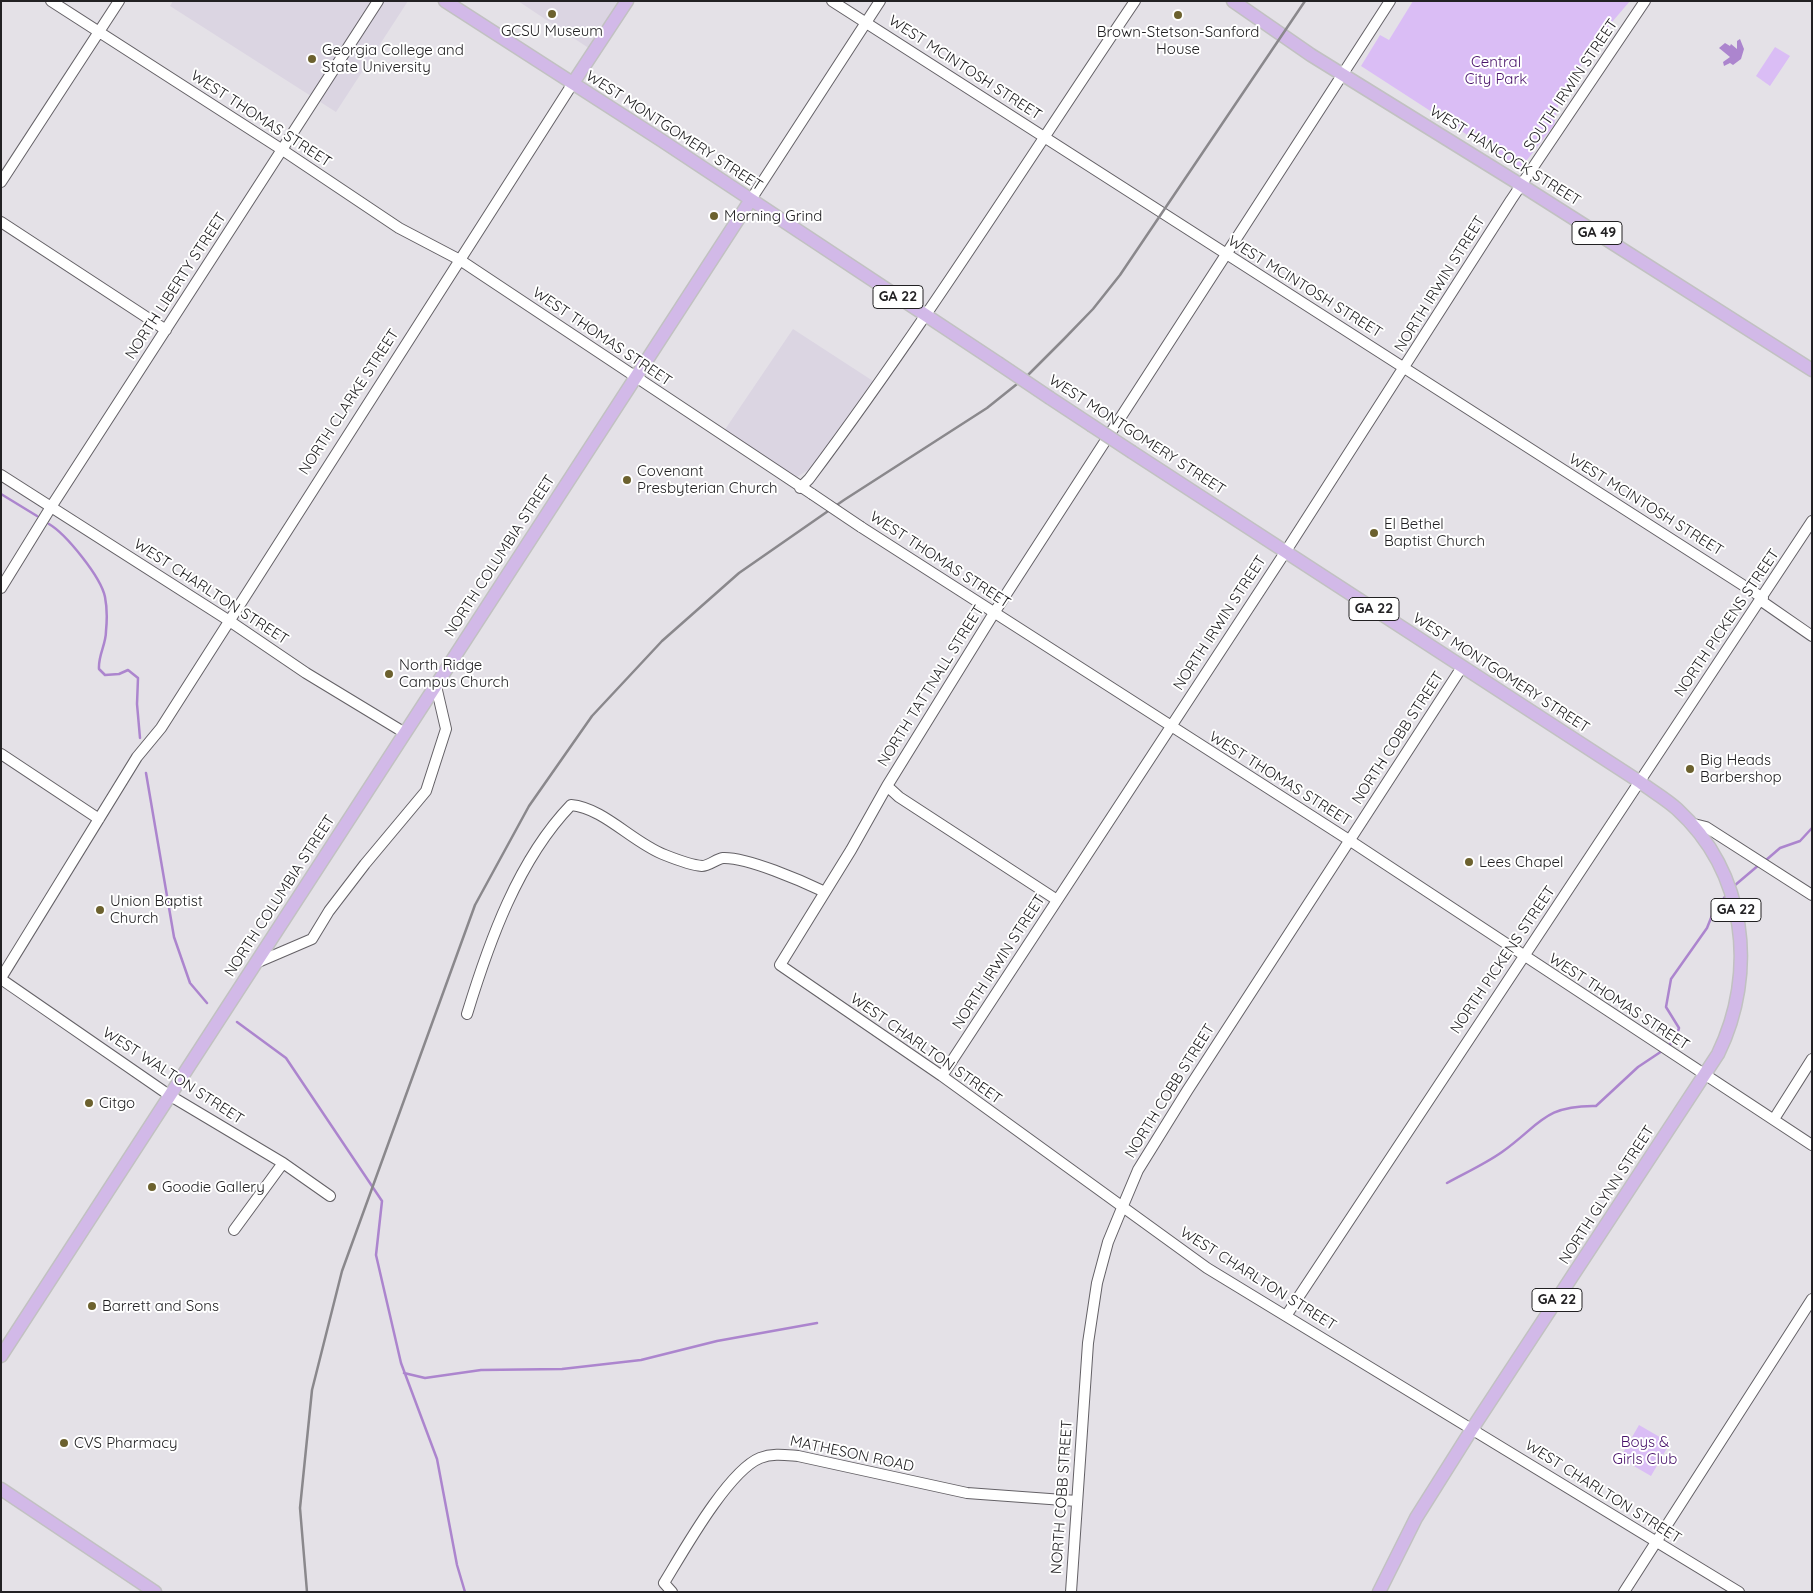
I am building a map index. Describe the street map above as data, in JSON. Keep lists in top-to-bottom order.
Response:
{
  "streets": {
    "main road": [
      "WEST MONTGOMERY STREET",
      "WEST HANCOCK STREET",
      "GA 49",
      "GA 22",
      "NORTH CLARKE STREET",
      "NORTH COLUMBIA STREET",
      "NORTH GLYNN STREET"
    ],
    "street": [
      "WEST MCINTOSH STREET",
      "SOUTH IRWIN STREET",
      "WEST THOMAS STREET",
      "NORTH IRWIN STREET",
      "NORTH LIBERTY STREET",
      "WEST CHARLTON STREET",
      "NORTH PICKENS STREET",
      "NORTH TATTNALL STREET",
      "NORTH COBB STREET",
      "WEST WALTON STREET",
      "MATHESON ROAD"
    ]
  },
  "crossings": [
    ["WEST MCINTOSH STREET", "NORTH IRWIN STREET"],
    ["WEST MCINTOSH STREET", "NORTH COLUMBIA STREET"],
    ["WEST MCINTOSH STREET", "NORTH PICKENS STREET"],
    ["WEST MCINTOSH STREET", "NORTH TATTNALL STREET"],
    ["SOUTH IRWIN STREET", "WEST HANCOCK STREET"],
    ["SOUTH IRWIN STREET", "NORTH IRWIN STREET"],
    ["WEST THOMAS STREET", "NORTH IRWIN STREET"],
    ["WEST THOMAS STREET", "NORTH LIBERTY STREET"],
    ["WEST THOMAS STREET", "NORTH CLARKE STREET"],
    ["WEST THOMAS STREET", "NORTH COLUMBIA STREET"],
    ["WEST THOMAS STREET", "NORTH PICKENS STREET"],
    ["WEST THOMAS STREET", "NORTH TATTNALL STREET"],
    ["WEST THOMAS STREET", "NORTH COBB STREET"],
    ["WEST THOMAS STREET", "NORTH GLYNN STREET"],
    ["WEST MONTGOMERY STREET", "NORTH IRWIN STREET"],
    ["WEST MONTGOMERY STREET", "NORTH CLARKE STREET"],
    ["WEST MONTGOMERY STREET", "NORTH COLUMBIA STREET"],
    ["WEST MONTGOMERY STREET", "NORTH PICKENS STREET"],
    ["WEST MONTGOMERY STREET", "NORTH COBB STREET"],
    ["WEST MONTGOMERY STREET", "NORTH GLYNN STREET"],
    ["WEST HANCOCK STREET", "NORTH IRWIN STREET"],
    ["WEST HANCOCK STREET", "NORTH TATTNALL STREET"],
    ["NORTH IRWIN STREET", "WEST CHARLTON STREET"],
    ["NORTH LIBERTY STREET", "WEST CHARLTON STREET"],
    ["NORTH CLARKE STREET", "WEST CHARLTON STREET"],
    ["NORTH CLARKE STREET", "WEST WALTON STREET"],
    ["NORTH COLUMBIA STREET", "WEST CHARLTON STREET"],
    ["NORTH COLUMBIA STREET", "WEST WALTON STREET"],
    ["WEST CHARLTON STREET", "NORTH PICKENS STREET"],
    ["WEST CHARLTON STREET", "NORTH TATTNALL STREET"],
    ["WEST CHARLTON STREET", "NORTH COBB STREET"],
    ["WEST CHARLTON STREET", "NORTH GLYNN STREET"],
    ["NORTH COBB STREET", "MATHESON ROAD"]
  ],
  "parks": ["Central City Park", "Boys & Girls Club"],
  "places": [
    "GCSU Museum",
    "Brown-Stetson-Sanford House",
    "Georgia College and State University",
    "Morning Grind",
    "Covenant Presbyterian Church",
    "El Bethel Baptist Church",
    "North Ridge Campus Church",
    "Big Heads Barbershop",
    "Lees Chapel",
    "Union Baptist Church",
    "Citgo",
    "Goodie Gallery",
    "Barrett and Sons",
    "CVS Pharmacy"
  ]
}
